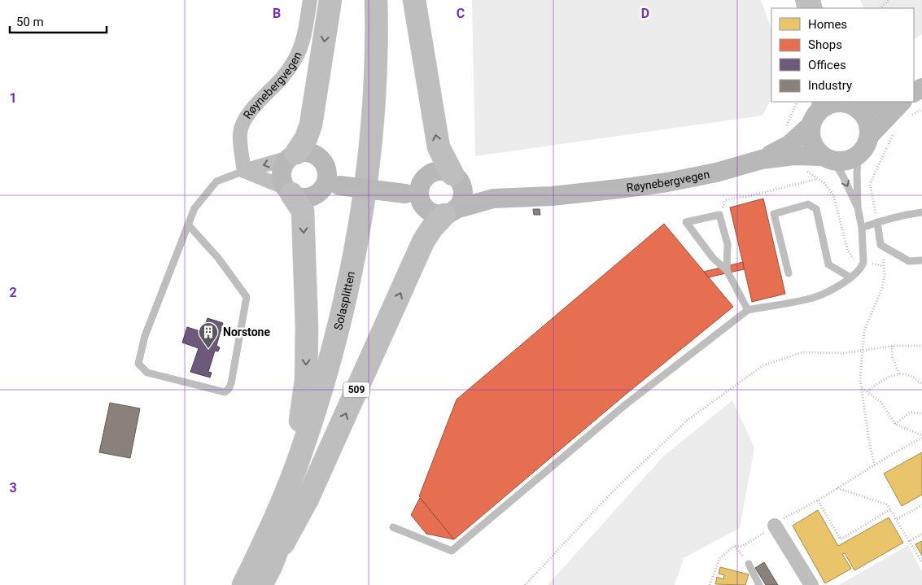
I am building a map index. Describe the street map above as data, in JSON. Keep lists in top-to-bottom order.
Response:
{
  "streets": {
    "highway": ["Solasplitten", "509"],
    "street": ["Røynebergvegen"]
  },
  "crossings": [
    ["Røynebergvegen", "509"],
    ["Solasplitten", "509"]
  ],
  "places": {
    "building": ["Norstone"]
  },
  "legend": [
    "Homes",
    "Shops",
    "Offices",
    "Industry"
  ],
  "scale_bar": "50 m",
  "grid": {
    "columns": ["B", "C", "D"],
    "rows": ["1", "2", "3"]
  }
}
